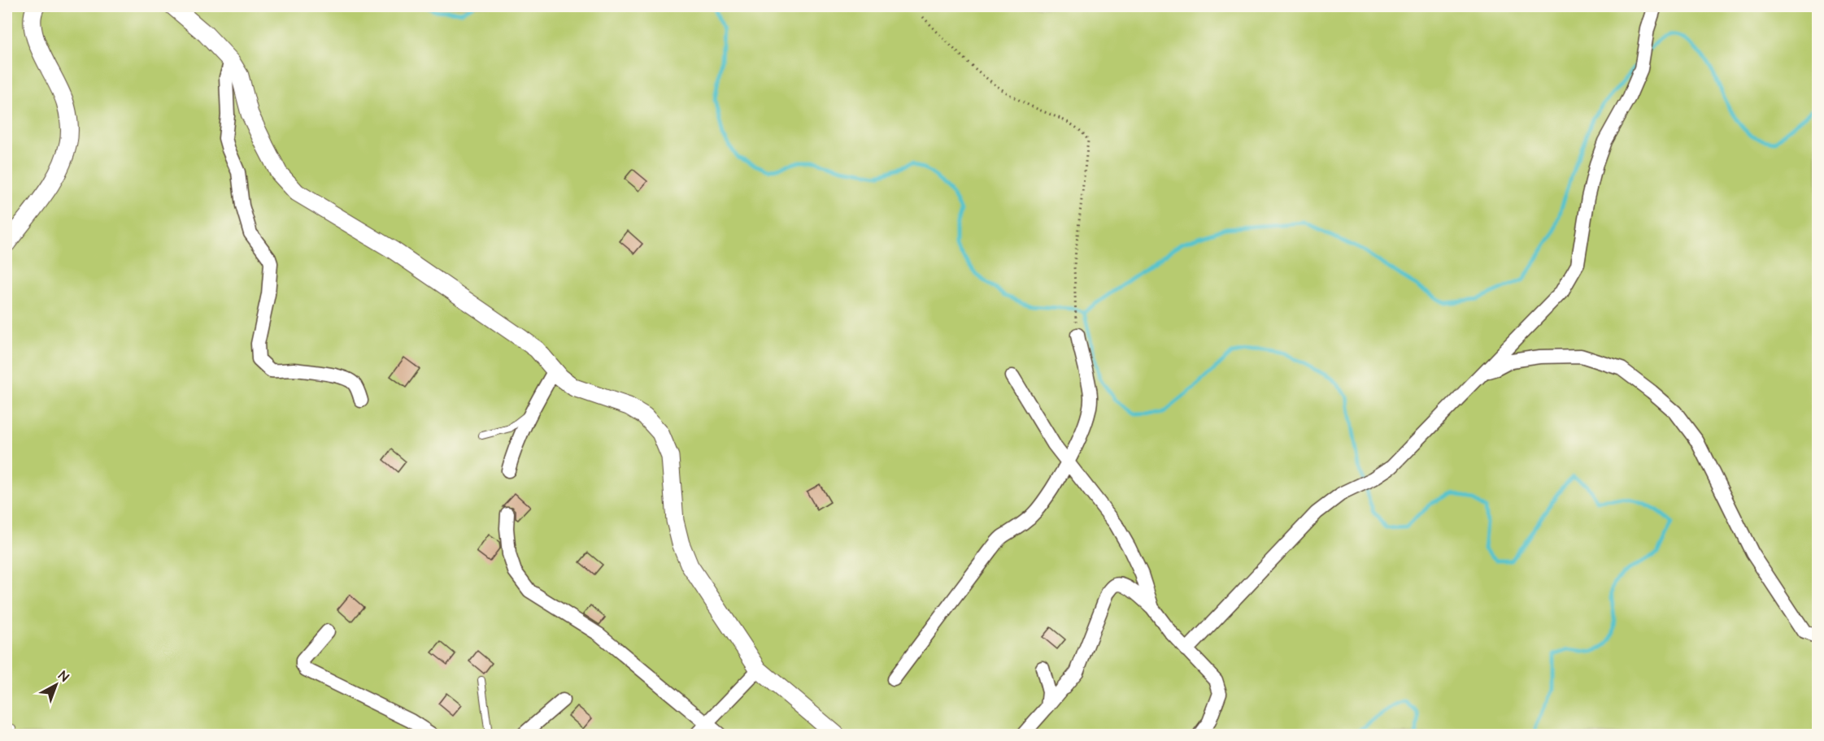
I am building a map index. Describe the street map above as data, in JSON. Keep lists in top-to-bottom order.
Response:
{
  "north": "top right"
}
